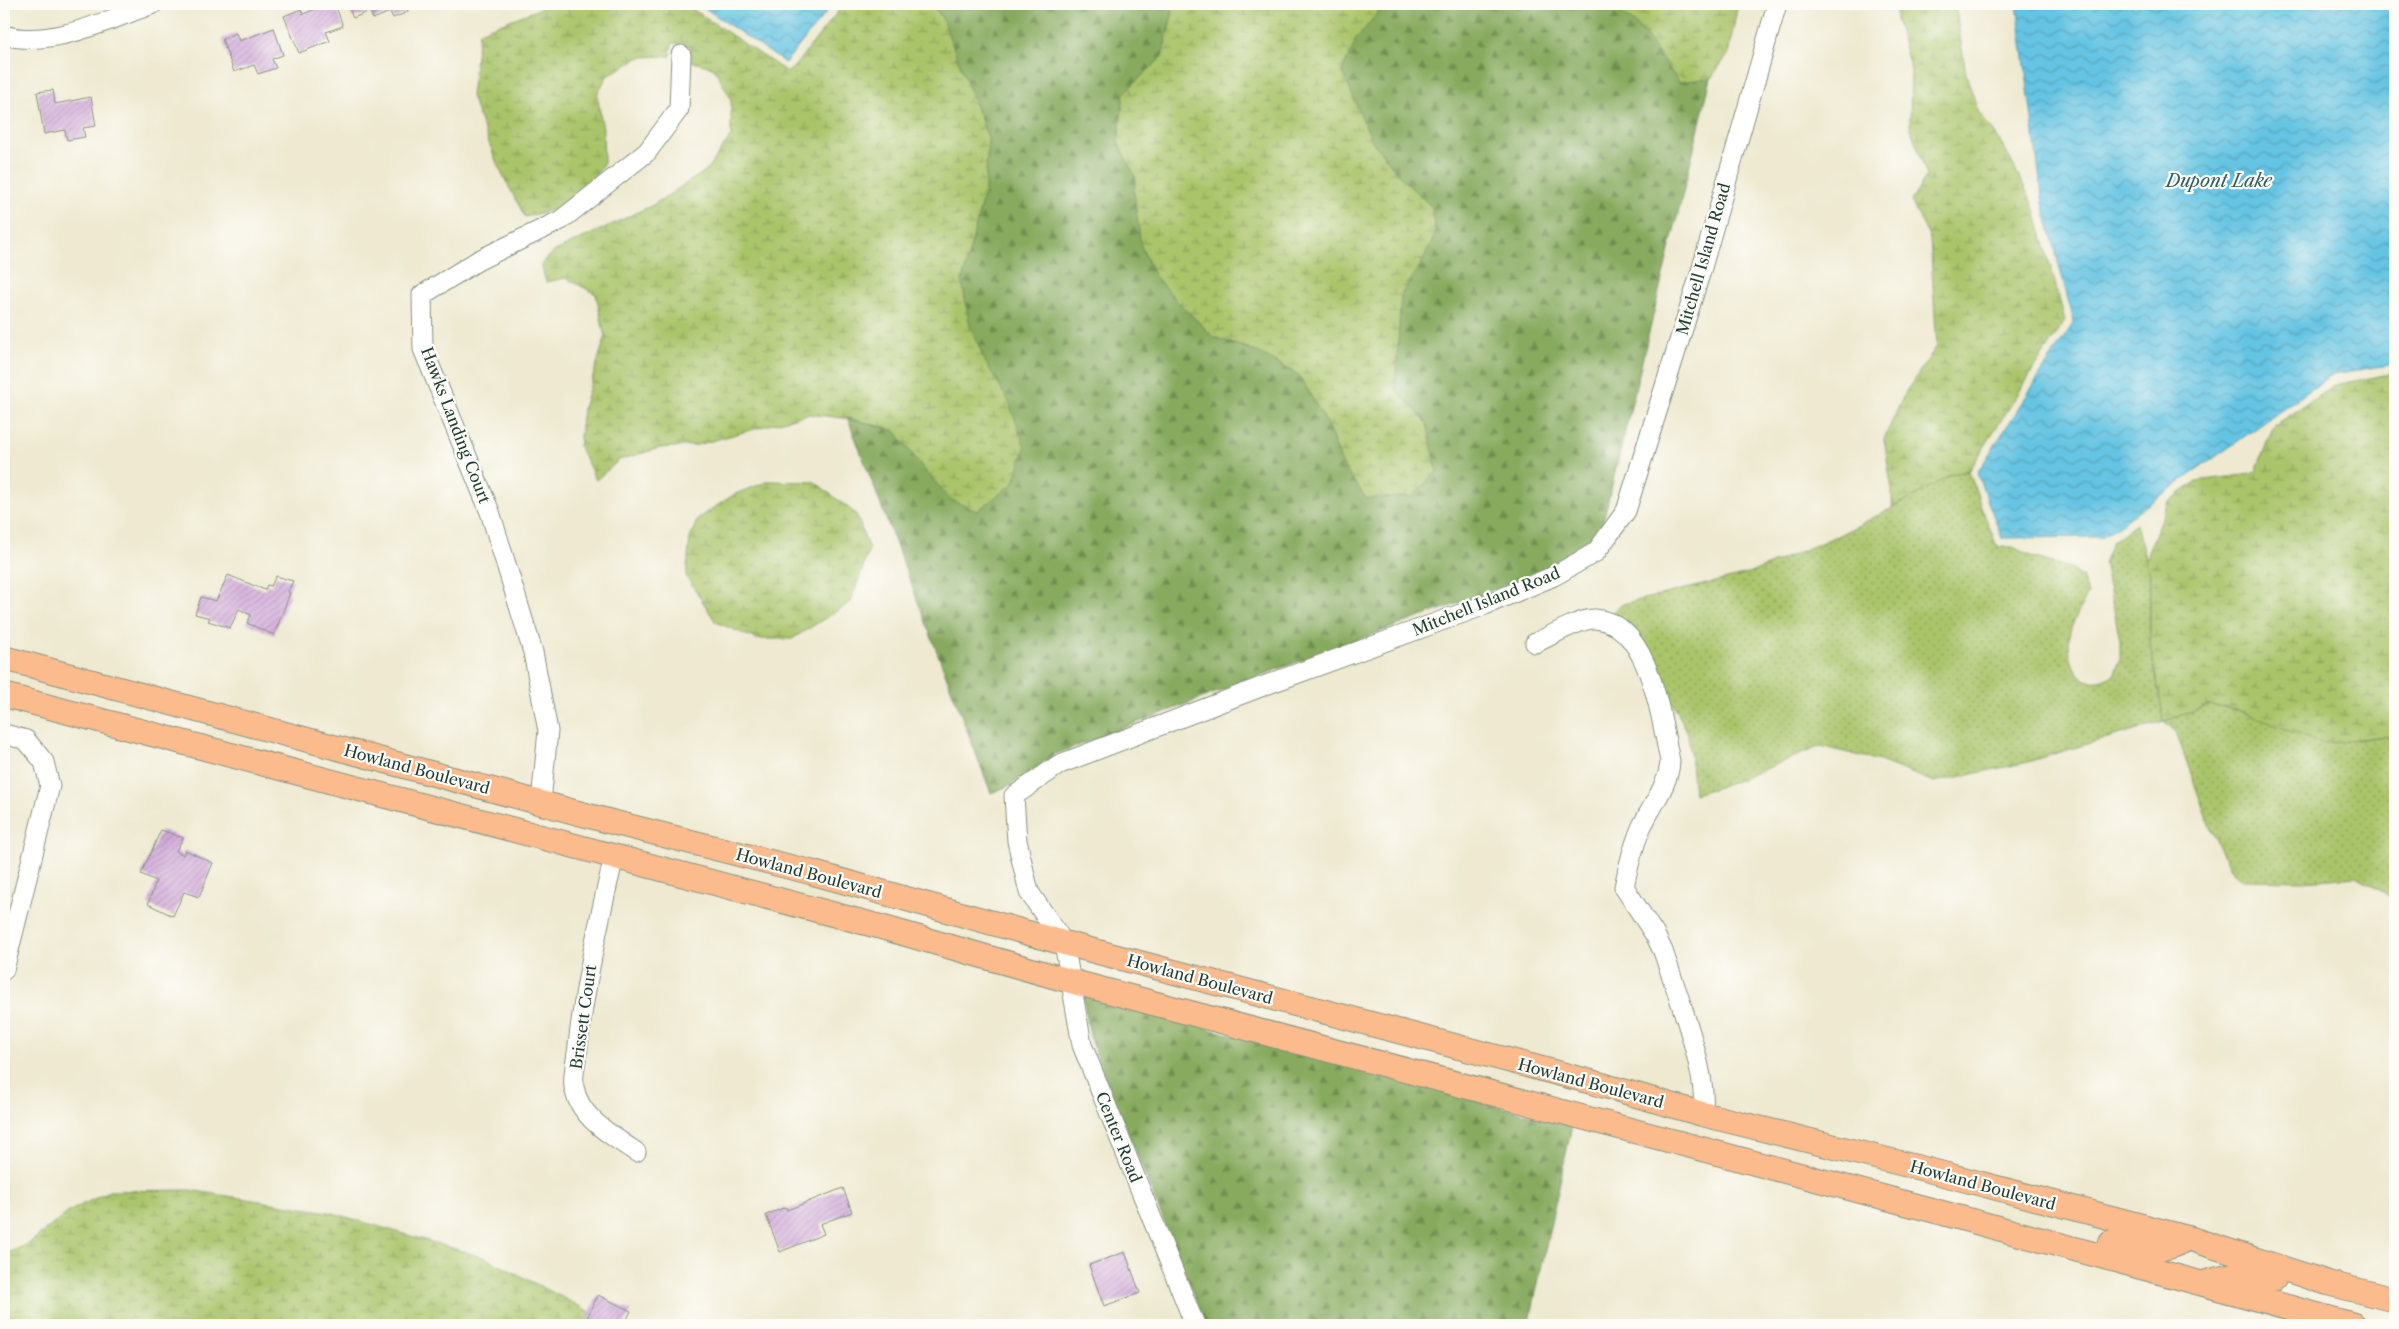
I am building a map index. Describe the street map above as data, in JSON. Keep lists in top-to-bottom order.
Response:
{
  "streets": {
    "main road": ["Howland Boulevard"],
    "street": [
      "Mitchell Island Road",
      "Hawks Landing Court",
      "Brissett Court",
      "Center Road"
    ]
  },
  "crossings": [
    ["Mitchell Island Road", "Howland Boulevard"],
    ["Mitchell Island Road", "Center Road"],
    ["Hawks Landing Court", "Howland Boulevard"],
    ["Howland Boulevard", "Brissett Court"],
    ["Howland Boulevard", "Center Road"]
  ],
  "water": ["Dupont Lake"]
}
